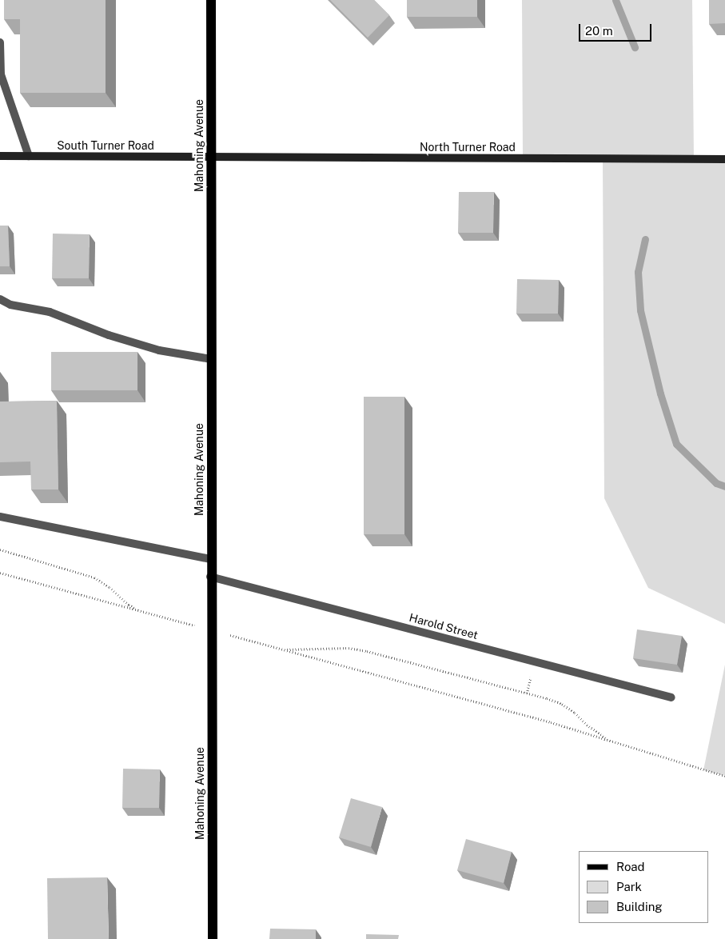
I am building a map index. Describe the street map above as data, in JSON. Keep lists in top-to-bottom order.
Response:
{
  "streets": {
    "main road": ["Mahoning Avenue"],
    "street": ["South Turner Road", "North Turner Road", "Harold Street"]
  },
  "crossings": [
    ["South Turner Road", "Mahoning Avenue"],
    ["South Turner Road", "North Turner Road"],
    ["Mahoning Avenue", "North Turner Road"],
    ["Mahoning Avenue", "Harold Street"]
  ],
  "legend": ["Road", "Park", "Building"],
  "scale_bar": "20 m"
}
